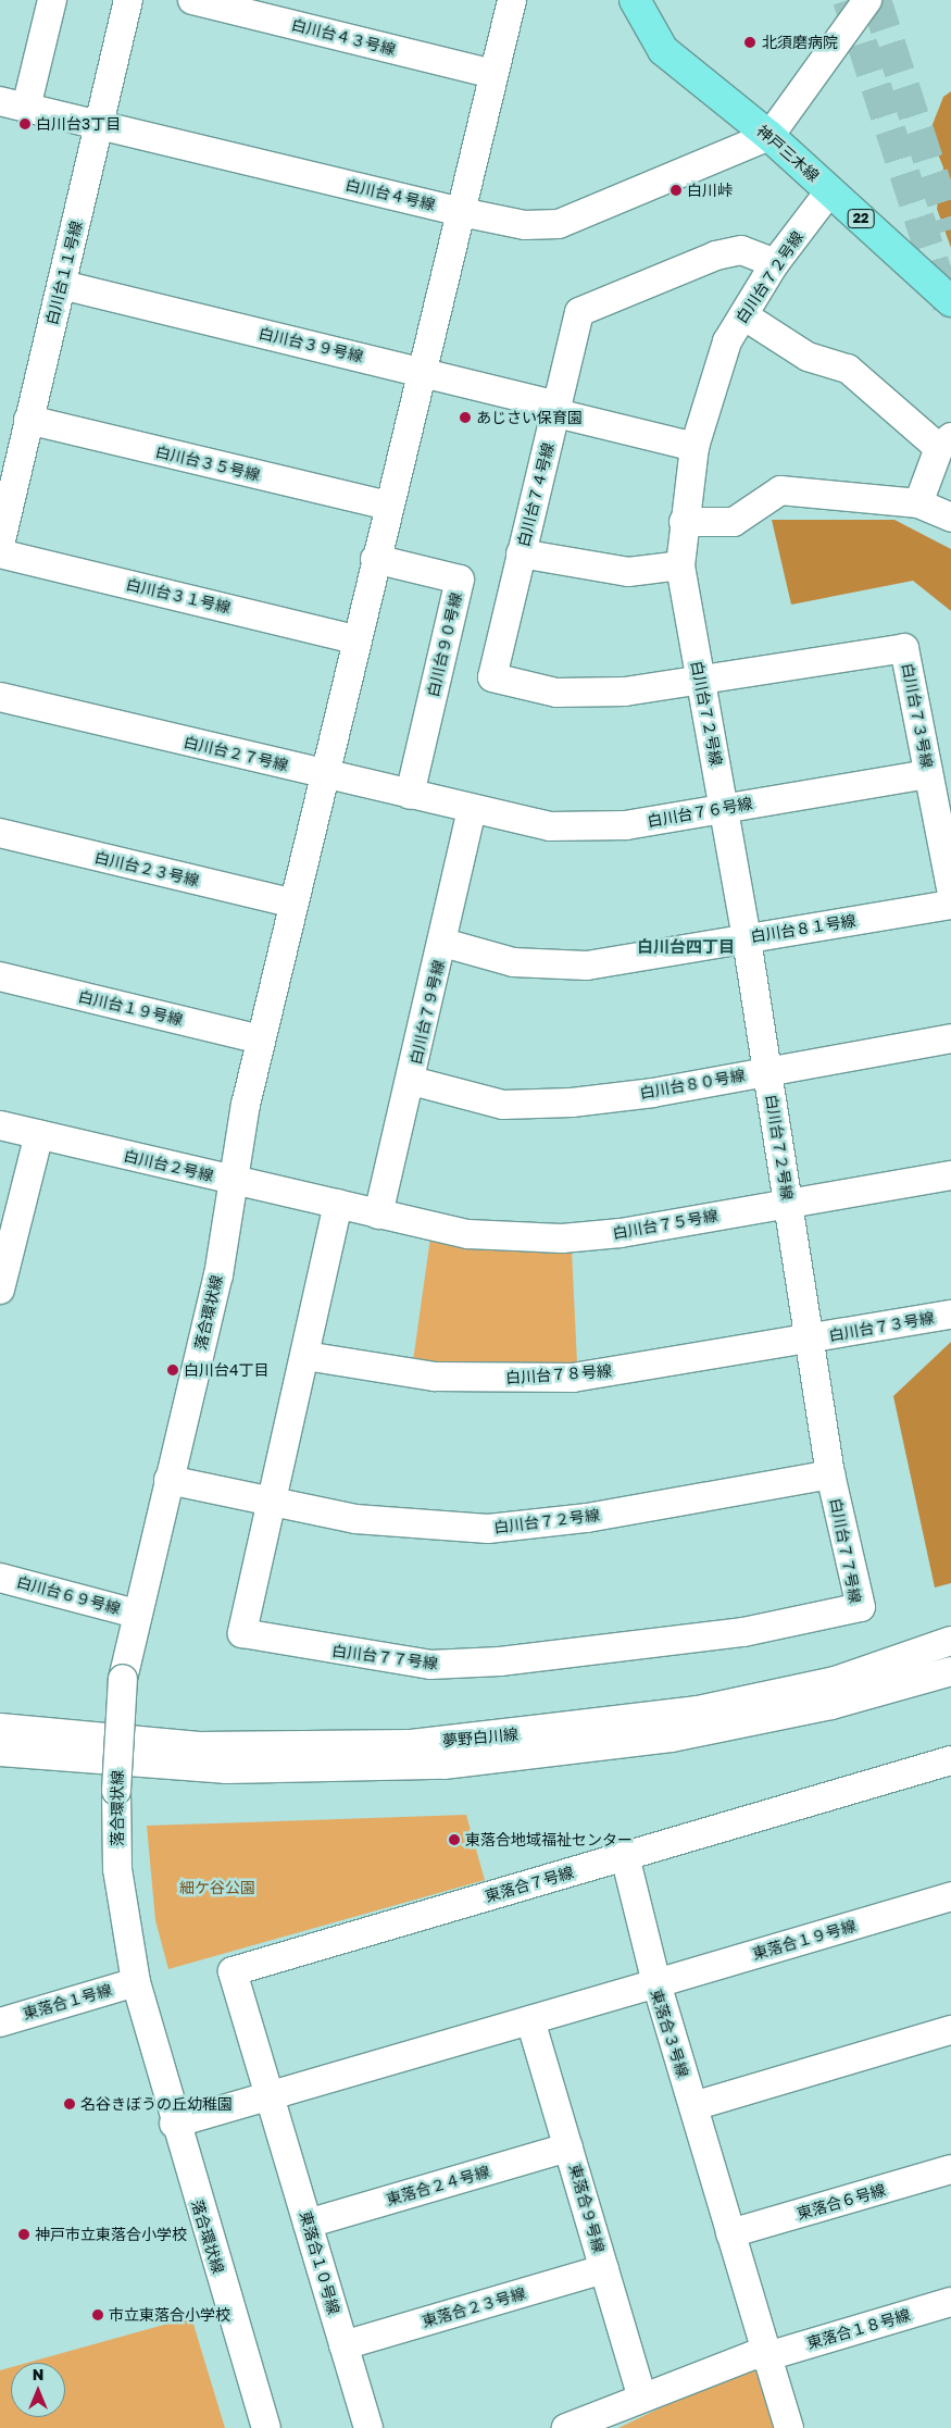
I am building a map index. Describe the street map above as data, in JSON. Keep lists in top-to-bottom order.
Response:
{
  "streets": {
    "main road": ["神戸三木線", "22"],
    "street": [
      "白川台４３号線",
      "白川台４号線",
      "白川台１１号線",
      "白川台７２号線",
      "白川台３９号線",
      "白川台３５号線",
      "白川台７４号線",
      "白川台３１号線",
      "白川台９０号線",
      "白川台７３号線",
      "白川台２７号線",
      "白川台７６号線",
      "白川台２３号線",
      "白川台８１号線",
      "白川台１９号線",
      "白川台７９号線",
      "白川台８０号線",
      "白川台２号線",
      "白川台７５号線",
      "落合環状線",
      "白川台７８号線",
      "白川台７７号線",
      "白川台６９号線",
      "夢野白川線",
      "東落合７号線",
      "東落合１９号線",
      "東落合１号線",
      "東落合３号線",
      "東落合２４号線",
      "東落合６号線",
      "東落合９号線",
      "東落合１０号線",
      "東落合２３号線",
      "東落合１８号線"
    ]
  },
  "crossings": [
    ["白川台４３号線", "落合環状線"],
    ["神戸三木線", "白川台４号線"],
    ["神戸三木線", "白川台７２号線"],
    ["白川台４号線", "白川台１１号線"],
    ["白川台４号線", "落合環状線"],
    ["白川台１１号線", "白川台３９号線"],
    ["白川台１１号線", "白川台３５号線"],
    ["白川台７２号線", "白川台３９号線"],
    ["白川台７２号線", "白川台７４号線"],
    ["白川台７２号線", "白川台７３号線"],
    ["白川台７２号線", "白川台７６号線"],
    ["白川台７２号線", "白川台８１号線"],
    ["白川台７２号線", "白川台８０号線"],
    ["白川台７２号線", "白川台７５号線"],
    ["白川台７２号線", "落合環状線"],
    ["白川台７２号線", "白川台７８号線"],
    ["白川台７２号線", "白川台７７号線"],
    ["白川台３９号線", "白川台７４号線"],
    ["白川台３９号線", "落合環状線"],
    ["白川台３５号線", "落合環状線"],
    ["白川台７４号線", "白川台７３号線"],
    ["白川台３１号線", "落合環状線"],
    ["白川台９０号線", "白川台２７号線"],
    ["白川台９０号線", "落合環状線"],
    ["白川台７３号線", "白川台７６号線"],
    ["白川台７３号線", "白川台７８号線"],
    ["白川台２７号線", "白川台７６号線"],
    ["白川台２７号線", "白川台７９号線"],
    ["白川台２７号線", "落合環状線"],
    ["白川台７６号線", "白川台７９号線"],
    ["白川台２３号線", "落合環状線"],
    ["白川台８１号線", "白川台７９号線"],
    ["白川台１９号線", "落合環状線"],
    ["白川台７９号線", "白川台８０号線"],
    ["白川台７９号線", "白川台２号線"],
    ["白川台７９号線", "白川台７５号線"],
    ["白川台２号線", "白川台７５号線"],
    ["白川台２号線", "落合環状線"],
    ["白川台２号線", "白川台７７号線"],
    ["落合環状線", "白川台６９号線"],
    ["落合環状線", "東落合１号線"],
    ["落合環状線", "東落合３号線"],
    ["白川台７８号線", "白川台７７号線"],
    ["東落合７号線", "東落合３号線"],
    ["東落合７号線", "東落合１０号線"],
    ["東落合１９号線", "東落合３号線"],
    ["東落合３号線", "東落合６号線"],
    ["東落合３号線", "東落合９号線"],
    ["東落合３号線", "東落合１０号線"],
    ["東落合３号線", "東落合１８号線"],
    ["東落合２４号線", "東落合９号線"],
    ["東落合２４号線", "東落合１０号線"],
    ["東落合９号線", "東落合２３号線"],
    ["東落合１０号線", "東落合２３号線"]
  ],
  "districts": ["白川台四丁目"],
  "parks": ["細ケ谷公園"],
  "places": [
    "北須磨病院",
    "白川台3丁目",
    "白川峠",
    "あじさい保育園",
    "白川台4丁目",
    "東落合地域福祉センター",
    "名谷きぼうの丘幼稚園",
    "神戸市立東落合小学校",
    "市立東落合小学校"
  ],
  "north": "top"
}
